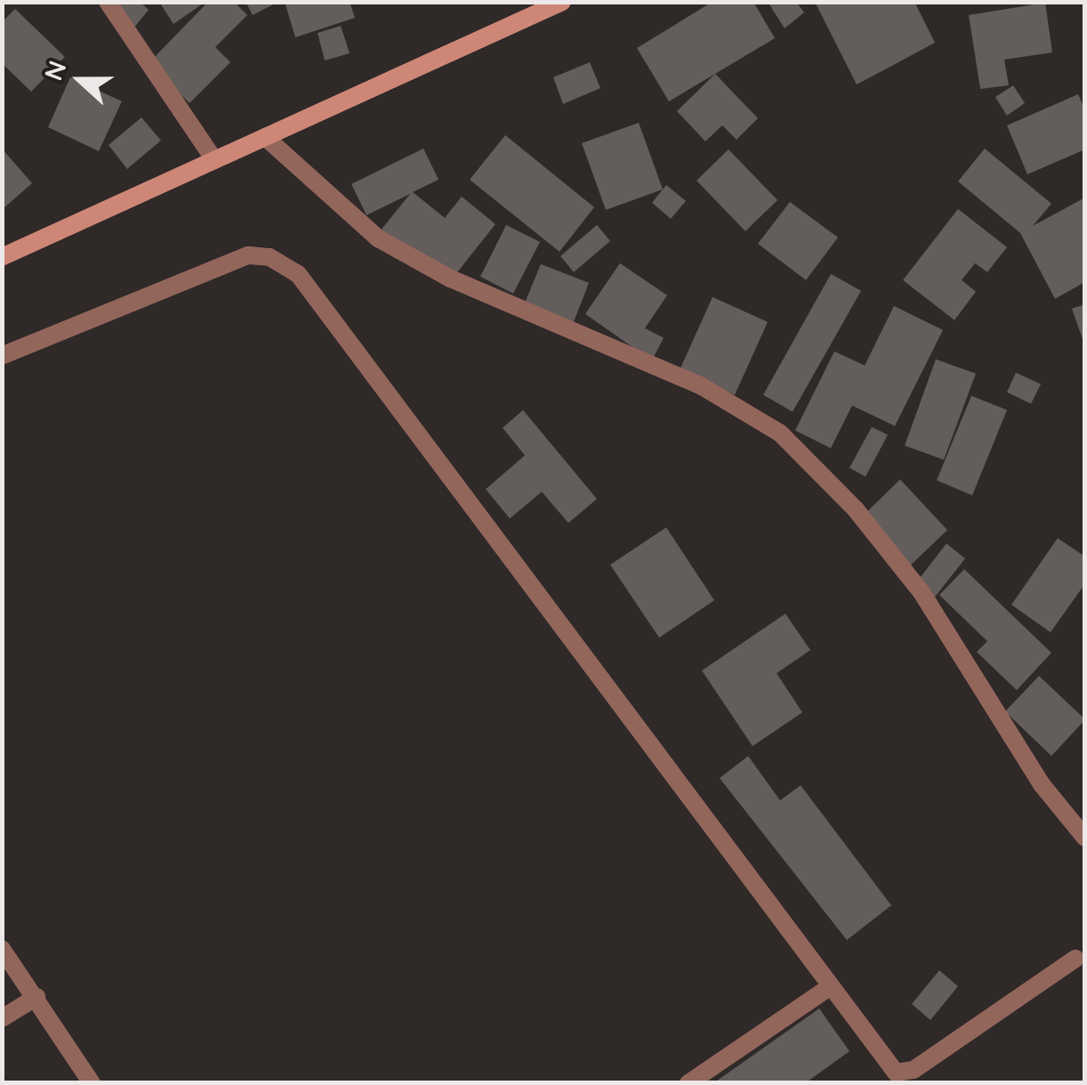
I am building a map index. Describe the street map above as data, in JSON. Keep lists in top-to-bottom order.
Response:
{
  "north": "left"
}
